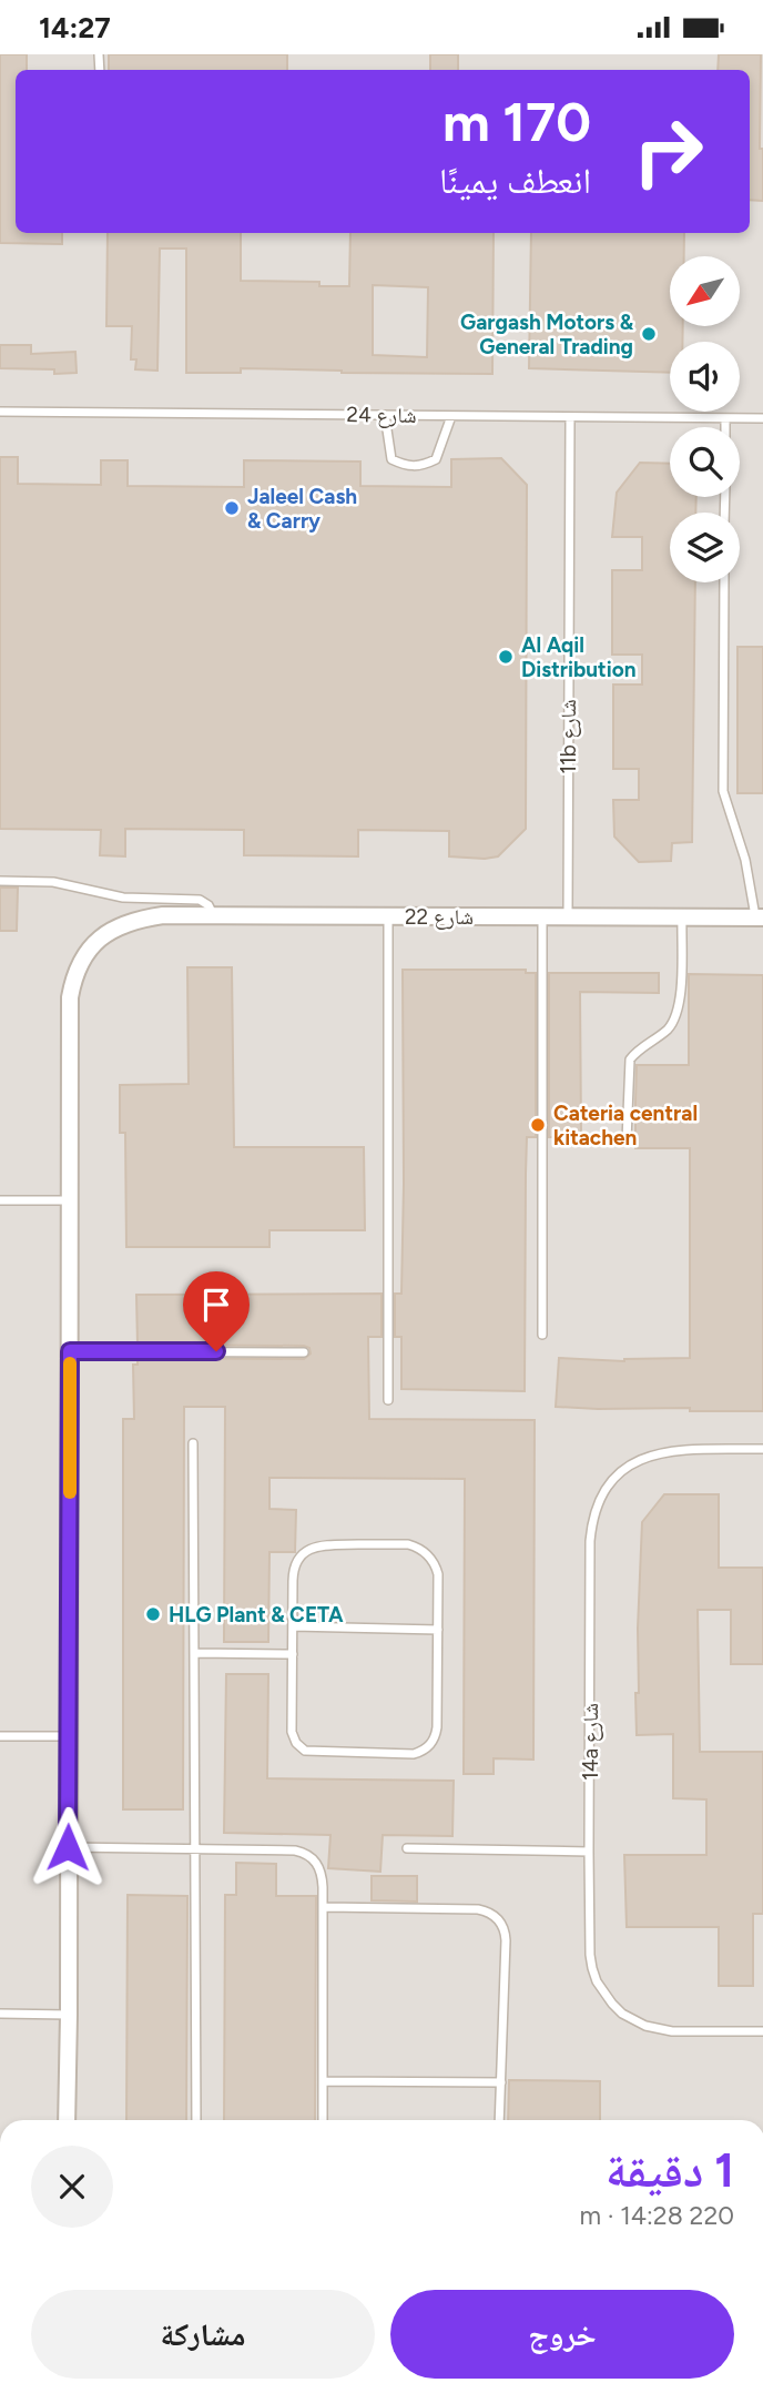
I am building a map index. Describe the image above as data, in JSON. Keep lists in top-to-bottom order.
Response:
{
  "streets": {
    "street": ["شارع 22"],
    "lane": ["شارع 24", "11b شارع", "14a شارع"]
  },
  "crossings": [
    ["شارع 24", "11b شارع"],
    ["11b شارع", "شارع 22"]
  ],
  "places": [
    "Gargash Motors & General Trading",
    "Jaleel Cash & Carry",
    "Al Aqil Distribution",
    "Cateria central kitachen",
    "HLG Plant & CETA"
  ],
  "north": "bottom left",
  "page": {
    "status": "14:27",
    "turn": ["170 m", "انعطف يمينًا"],
    "heading": ["1 دقيقة", "220 m · 14:28"],
    "buttons": ["خروج", "مشاركة"]
  }
}
